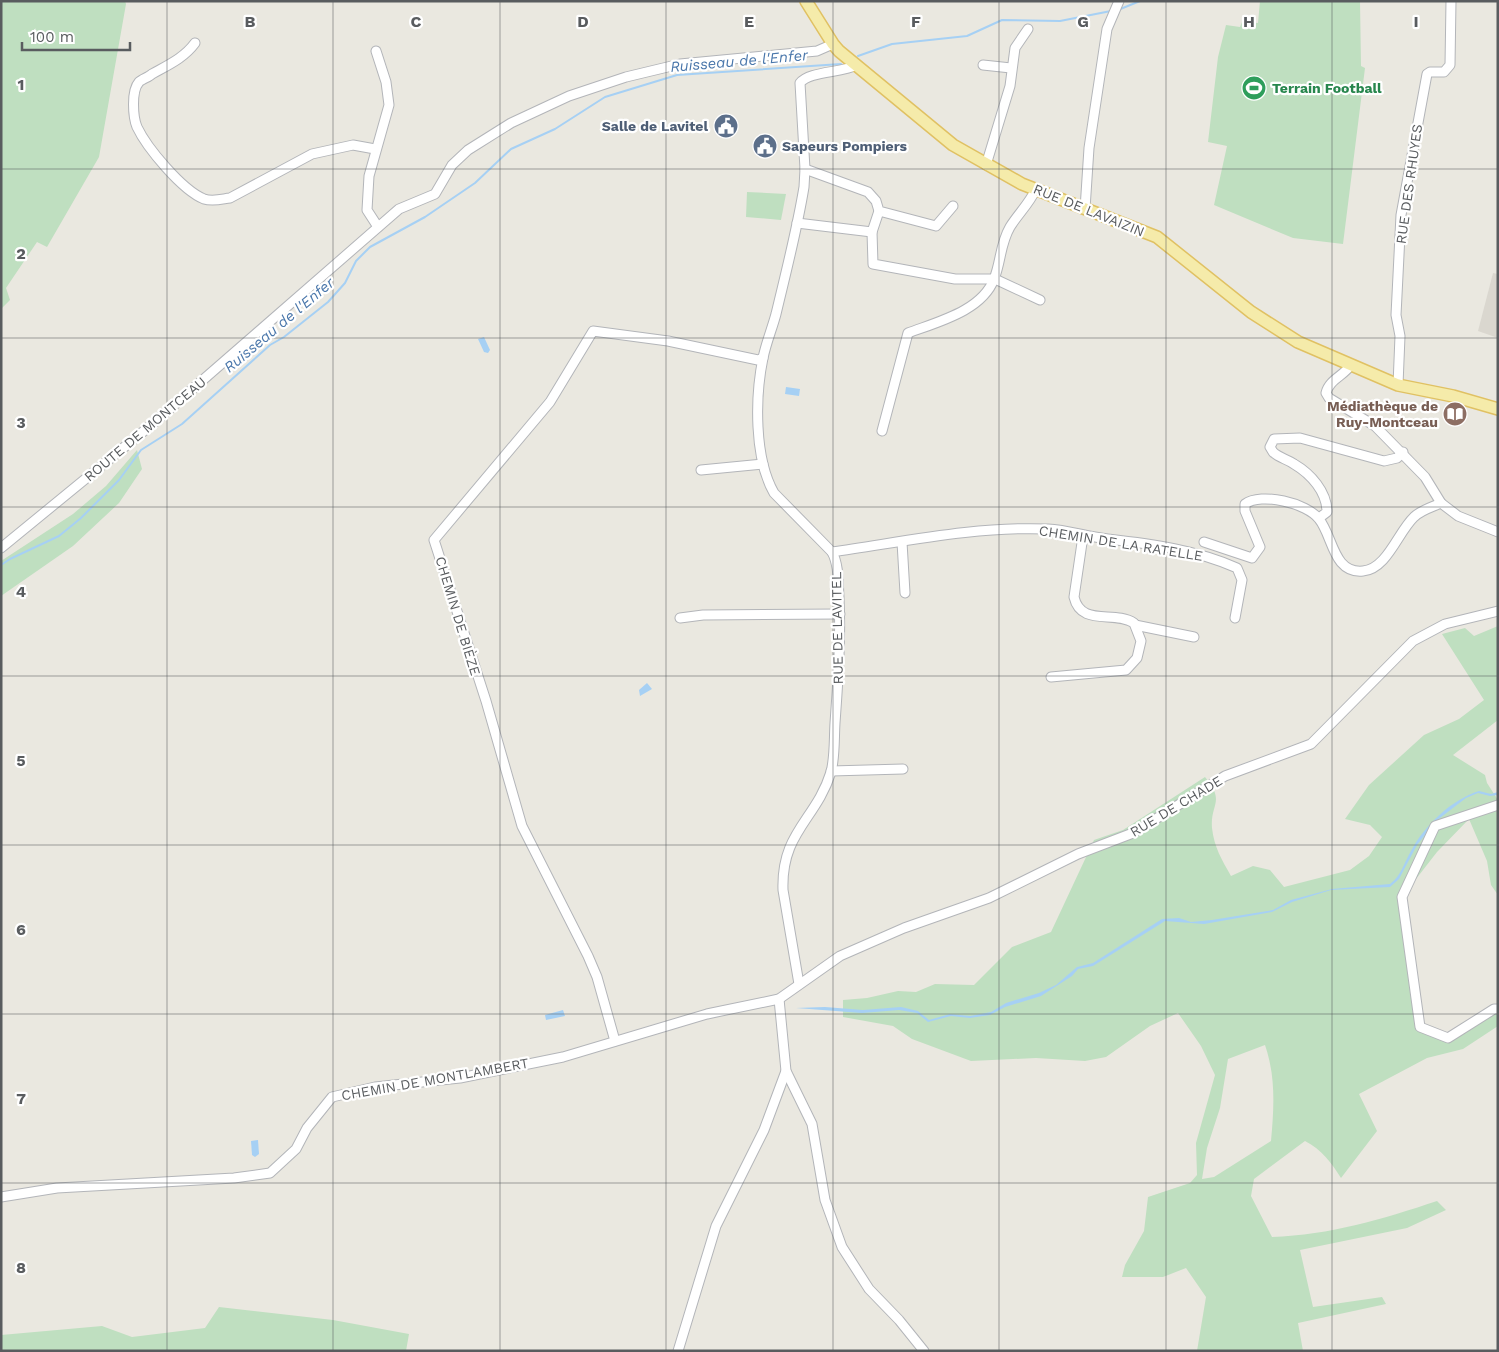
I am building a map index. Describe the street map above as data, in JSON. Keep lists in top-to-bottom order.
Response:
{
  "streets": {
    "main road": ["RUE DE LAVAIZIN"],
    "street": [
      "RUE DES RHUYES",
      "ROUTE DE MONTCEAU",
      "CHEMIN DE LA RATELLE",
      "CHEMIN DE BIÈZE",
      "RUE DE LAVITEL",
      "RUE DE CHADE",
      "CHEMIN DE MONTLAMBERT"
    ]
  },
  "crossings": [
    ["RUE DES RHUYES", "RUE DE LAVAIZIN"],
    ["RUE DE LAVAIZIN", "ROUTE DE MONTCEAU"],
    ["RUE DE LAVAIZIN", "RUE DE LAVITEL"],
    ["CHEMIN DE LA RATELLE", "RUE DE LAVITEL"],
    ["CHEMIN DE BIÈZE", "RUE DE LAVITEL"],
    ["CHEMIN DE BIÈZE", "CHEMIN DE MONTLAMBERT"],
    ["RUE DE LAVITEL", "RUE DE CHADE"],
    ["RUE DE CHADE", "CHEMIN DE MONTLAMBERT"]
  ],
  "water": ["Ruisseau de l'Enfer"],
  "places": {
    "sports": ["Terrain Football"],
    "public building": ["Salle de Lavitel", "Sapeurs Pompiers"],
    "library": ["Médiathèque de Ruy-Montceau"]
  },
  "scale_bar": "100 m",
  "grid": {
    "columns": [
      "B",
      "C",
      "D",
      "E",
      "F",
      "G",
      "H",
      "I"
    ],
    "rows": [
      "1",
      "2",
      "3",
      "4",
      "5",
      "6",
      "7",
      "8"
    ]
  }
}
